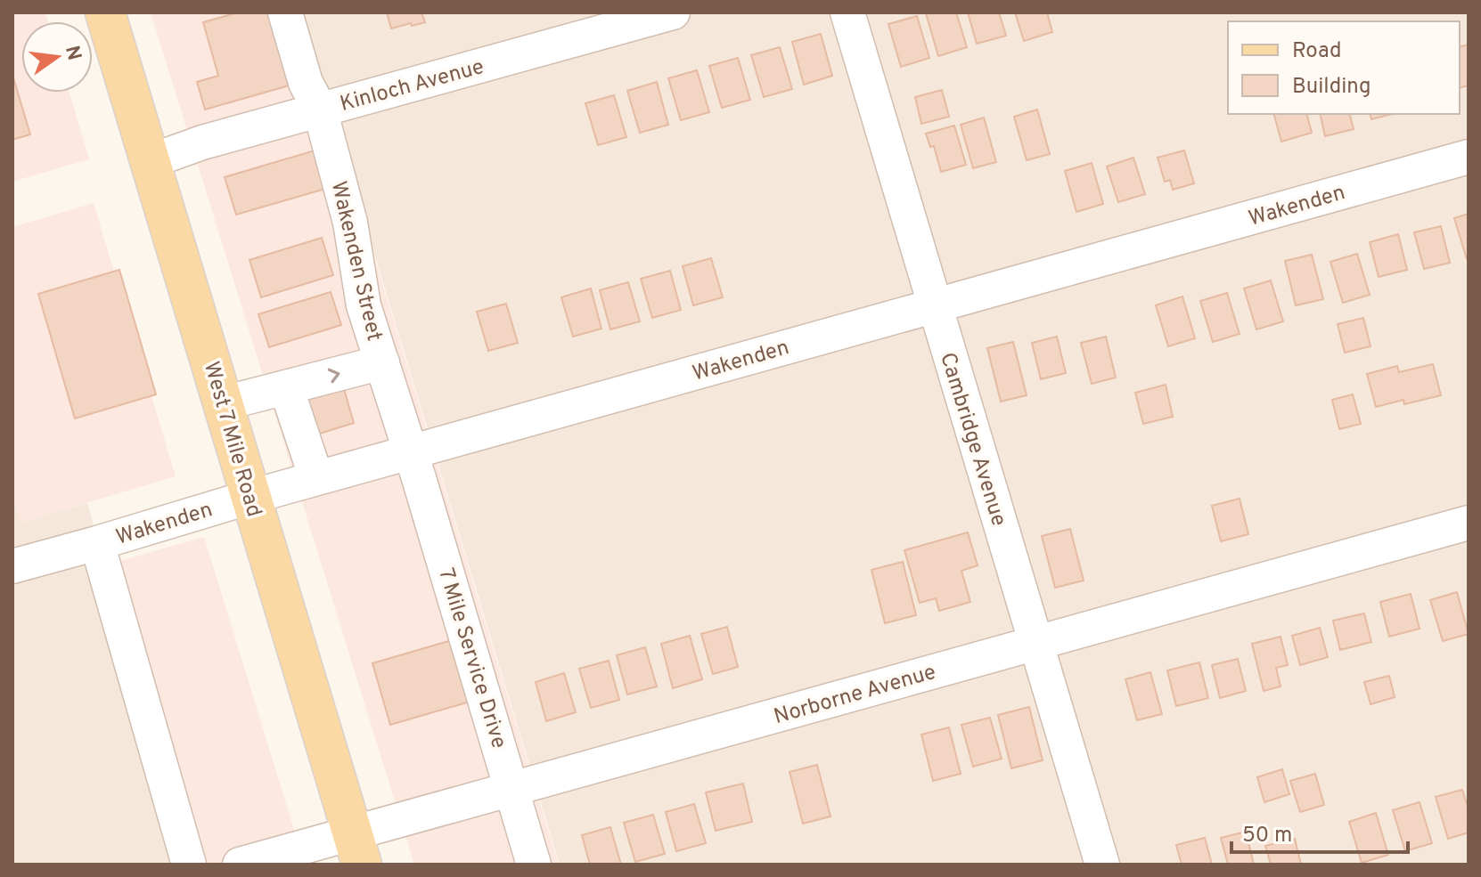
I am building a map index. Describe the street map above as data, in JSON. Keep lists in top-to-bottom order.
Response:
{
  "streets": {
    "main road": ["West 7 Mile Road"],
    "street": [
      "Kinloch Avenue",
      "Wakenden",
      "Wakenden Street",
      "Cambridge Avenue",
      "7 Mile Service Drive",
      "Norborne Avenue"
    ]
  },
  "crossings": [
    ["Kinloch Avenue", "Wakenden Street"],
    ["Kinloch Avenue", "West 7 Mile Road"],
    ["Wakenden", "Wakenden Street"],
    ["Wakenden", "West 7 Mile Road"],
    ["Wakenden", "Cambridge Avenue"],
    ["Wakenden", "7 Mile Service Drive"],
    ["Wakenden Street", "7 Mile Service Drive"],
    ["West 7 Mile Road", "Norborne Avenue"],
    ["Cambridge Avenue", "Norborne Avenue"],
    ["7 Mile Service Drive", "Norborne Avenue"]
  ],
  "legend": ["Road", "Building"],
  "scale_bar": "50 m",
  "north": "right"
}
